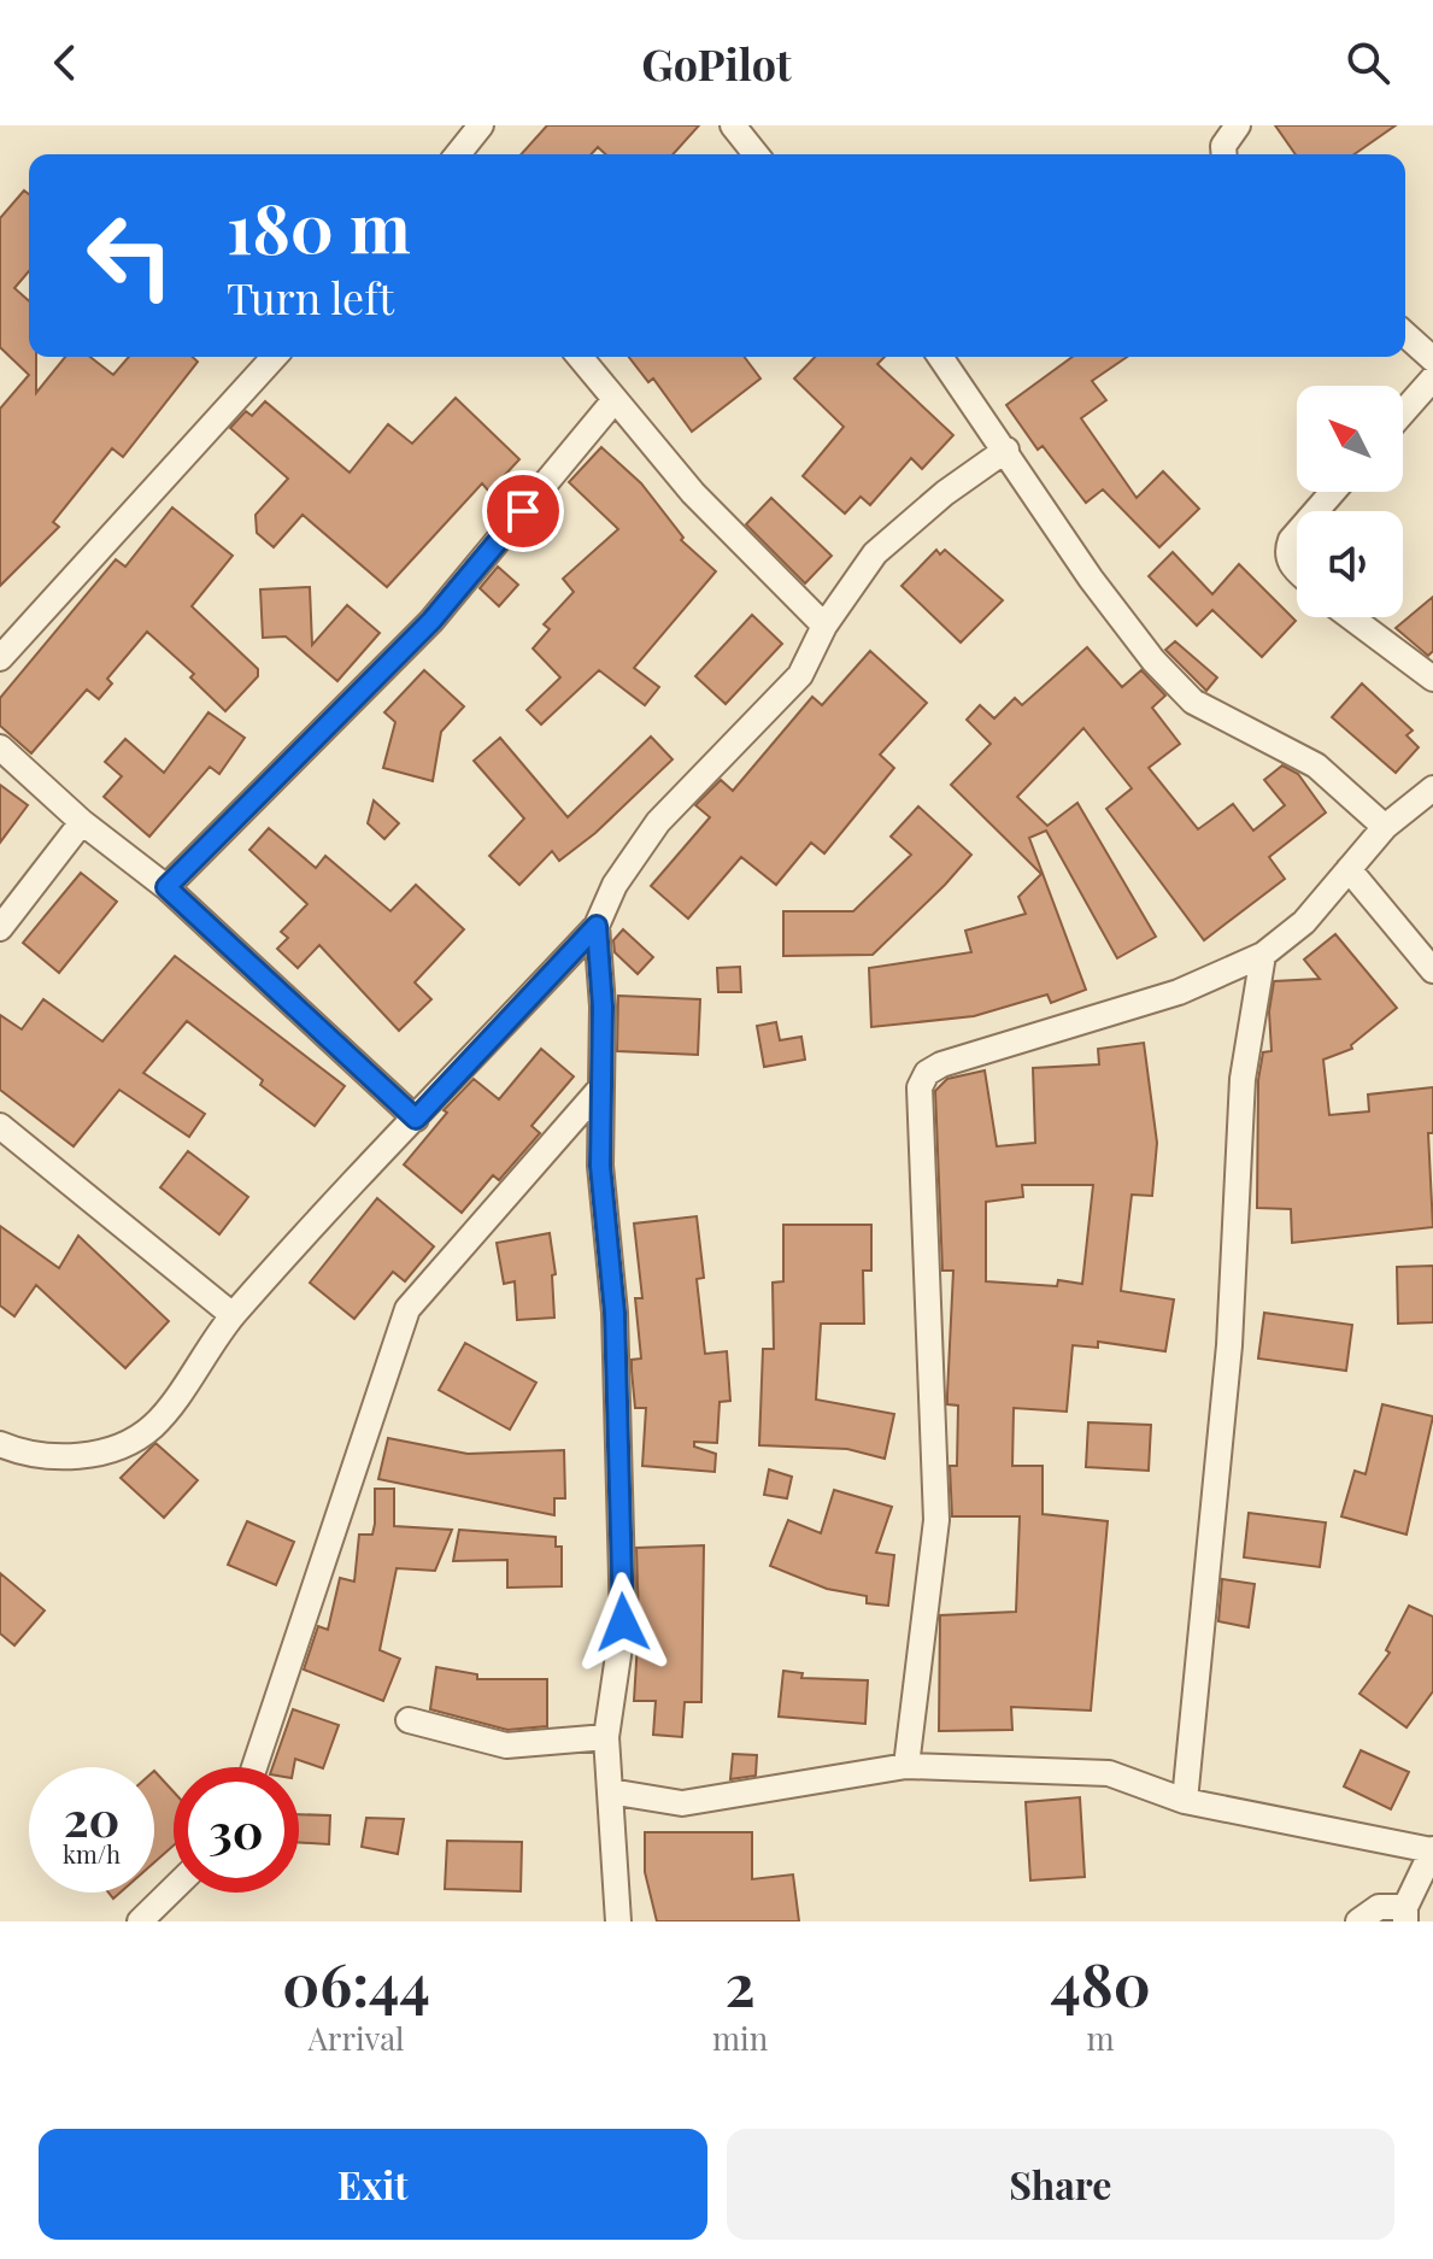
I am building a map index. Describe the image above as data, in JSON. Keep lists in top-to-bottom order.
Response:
{
  "north": "top left",
  "page": {
    "header": "GoPilot",
    "turn": ["180 m", "Turn left"],
    "speed": "20 km/h",
    "limit": "30",
    "eta": [
      "06:44",
      "Arrival",
      "2",
      "min",
      "480",
      "m"
    ],
    "buttons": ["Exit", "Share"]
  }
}
